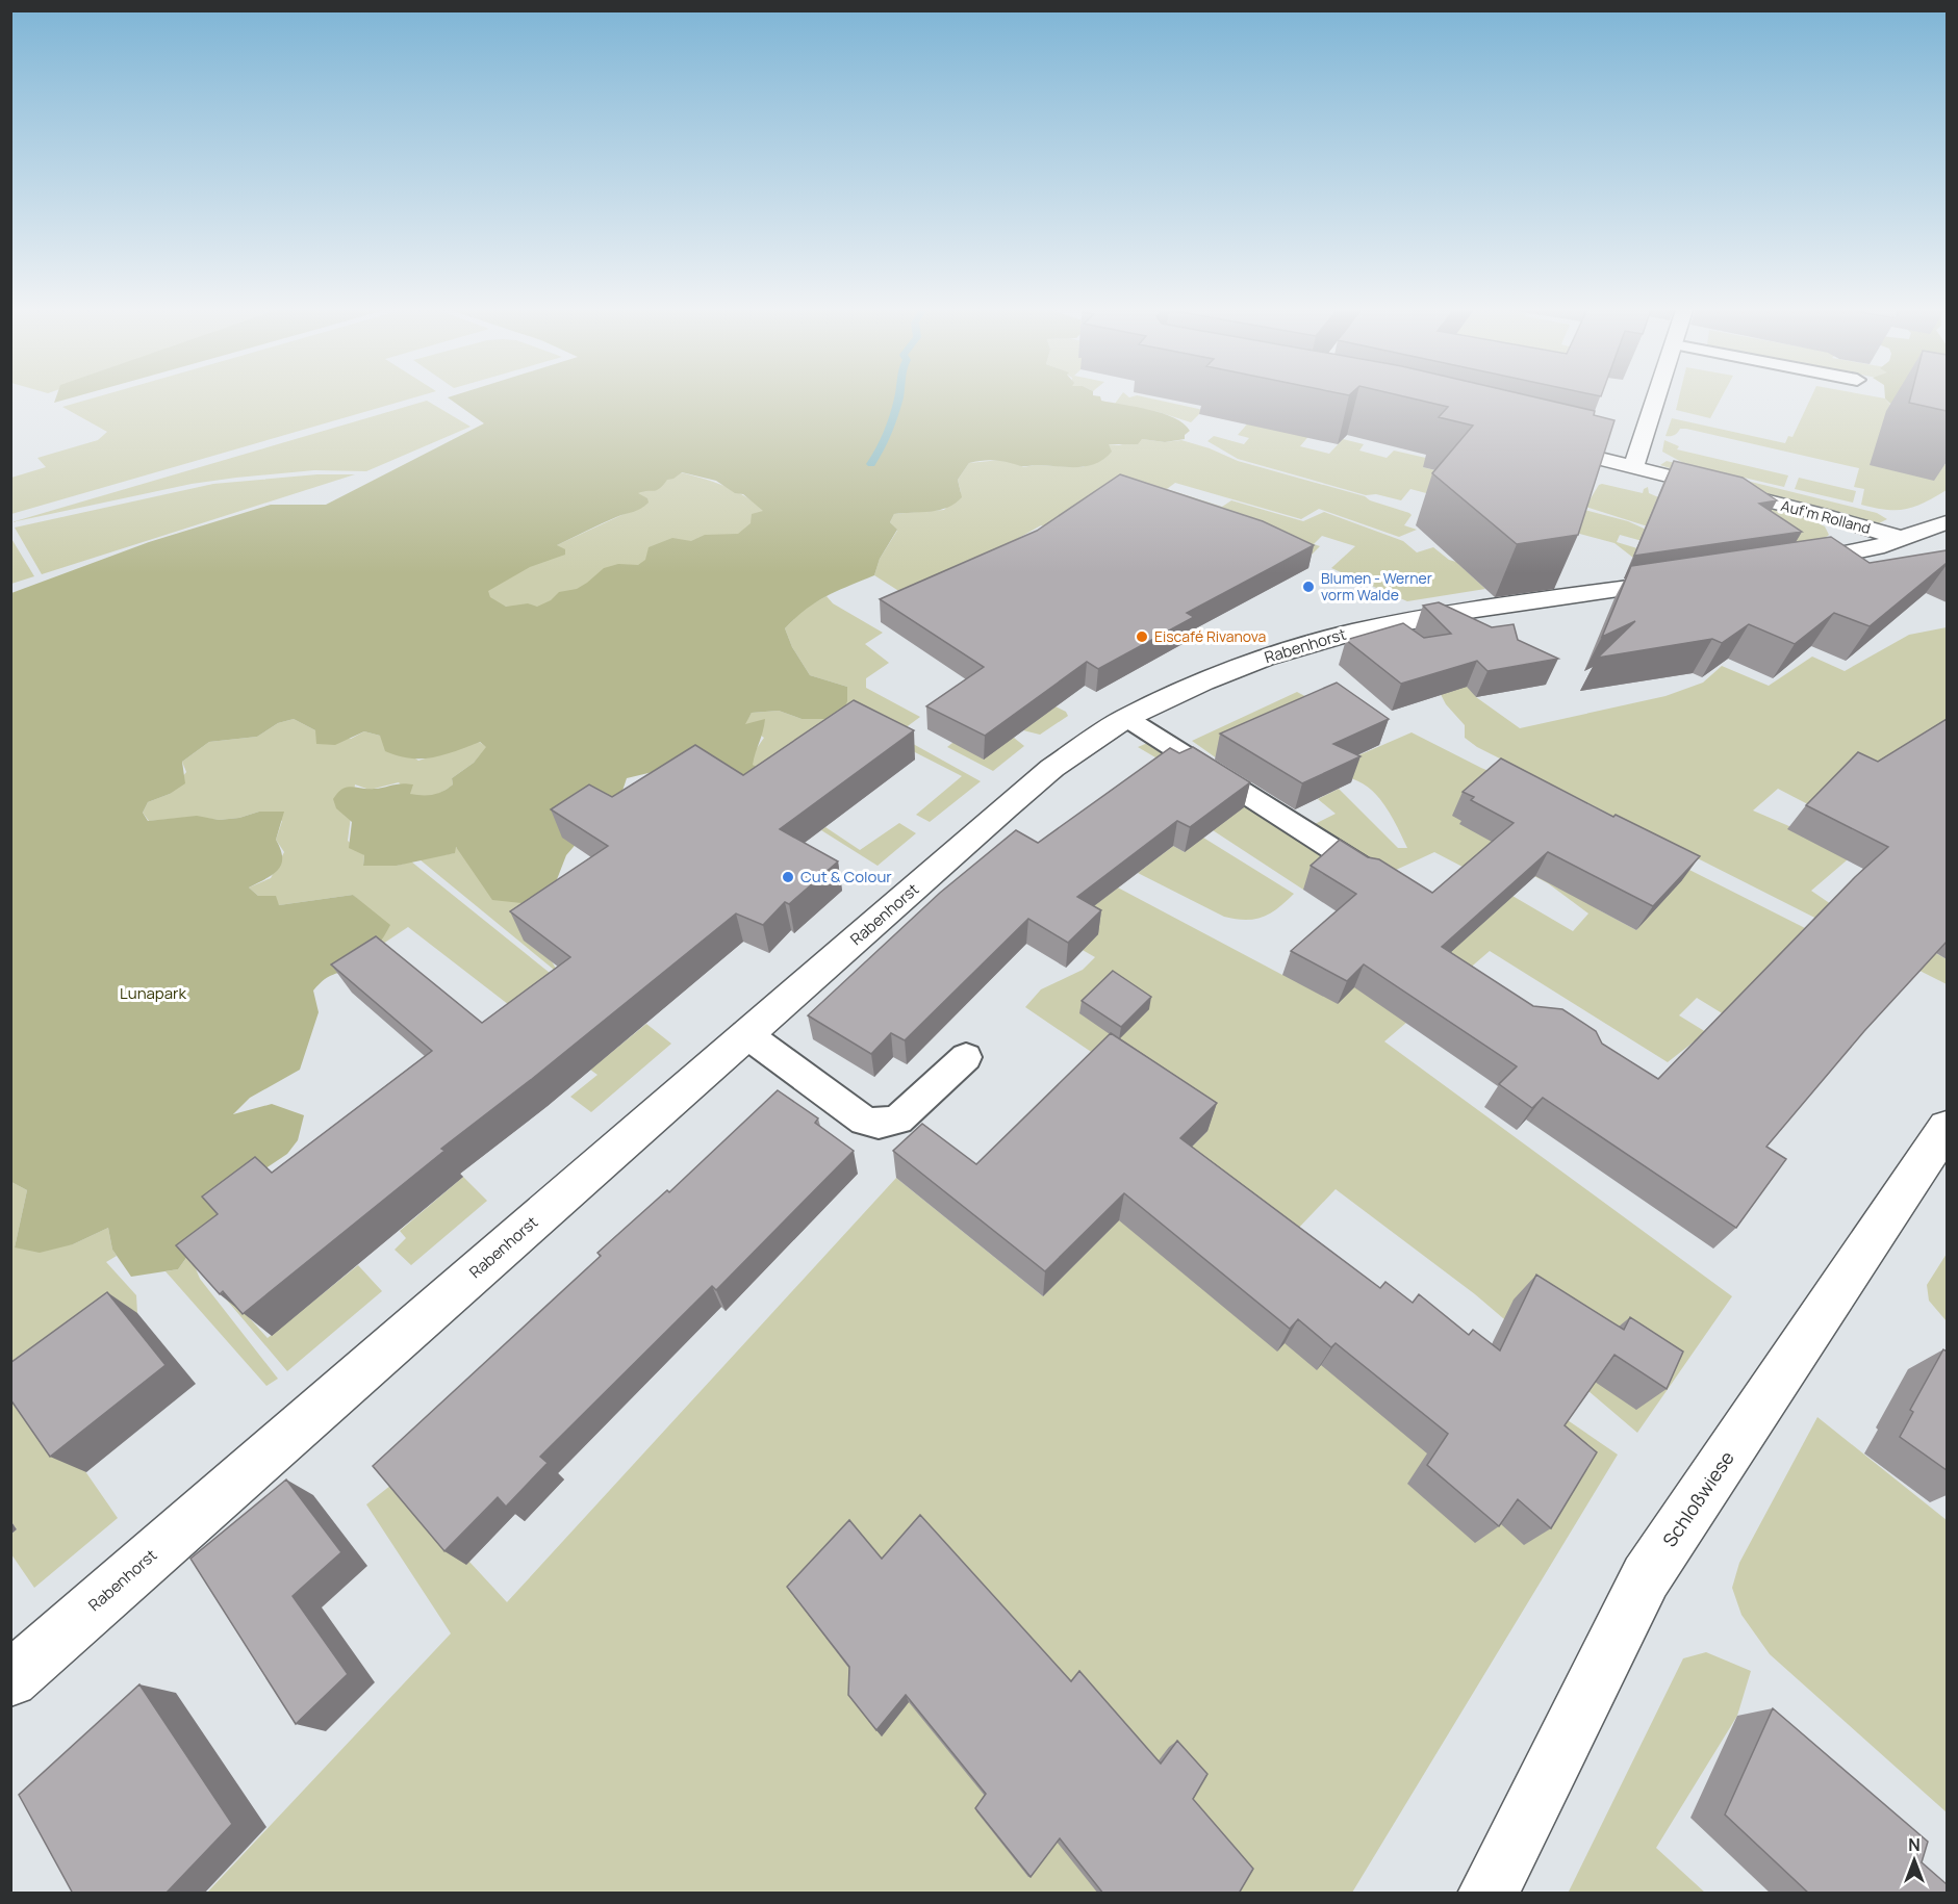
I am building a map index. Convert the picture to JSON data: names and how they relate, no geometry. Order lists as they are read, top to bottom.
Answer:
{
  "streets": {
    "street": ["Auf'm Rolland", "Rabenhorst", "Schloßwiese"]
  },
  "parks": ["Lunapark"],
  "places": ["Blumen - Werner vorm Walde", "Eiscafé Rivanova", "Cut & Colour"],
  "north": "top"
}
